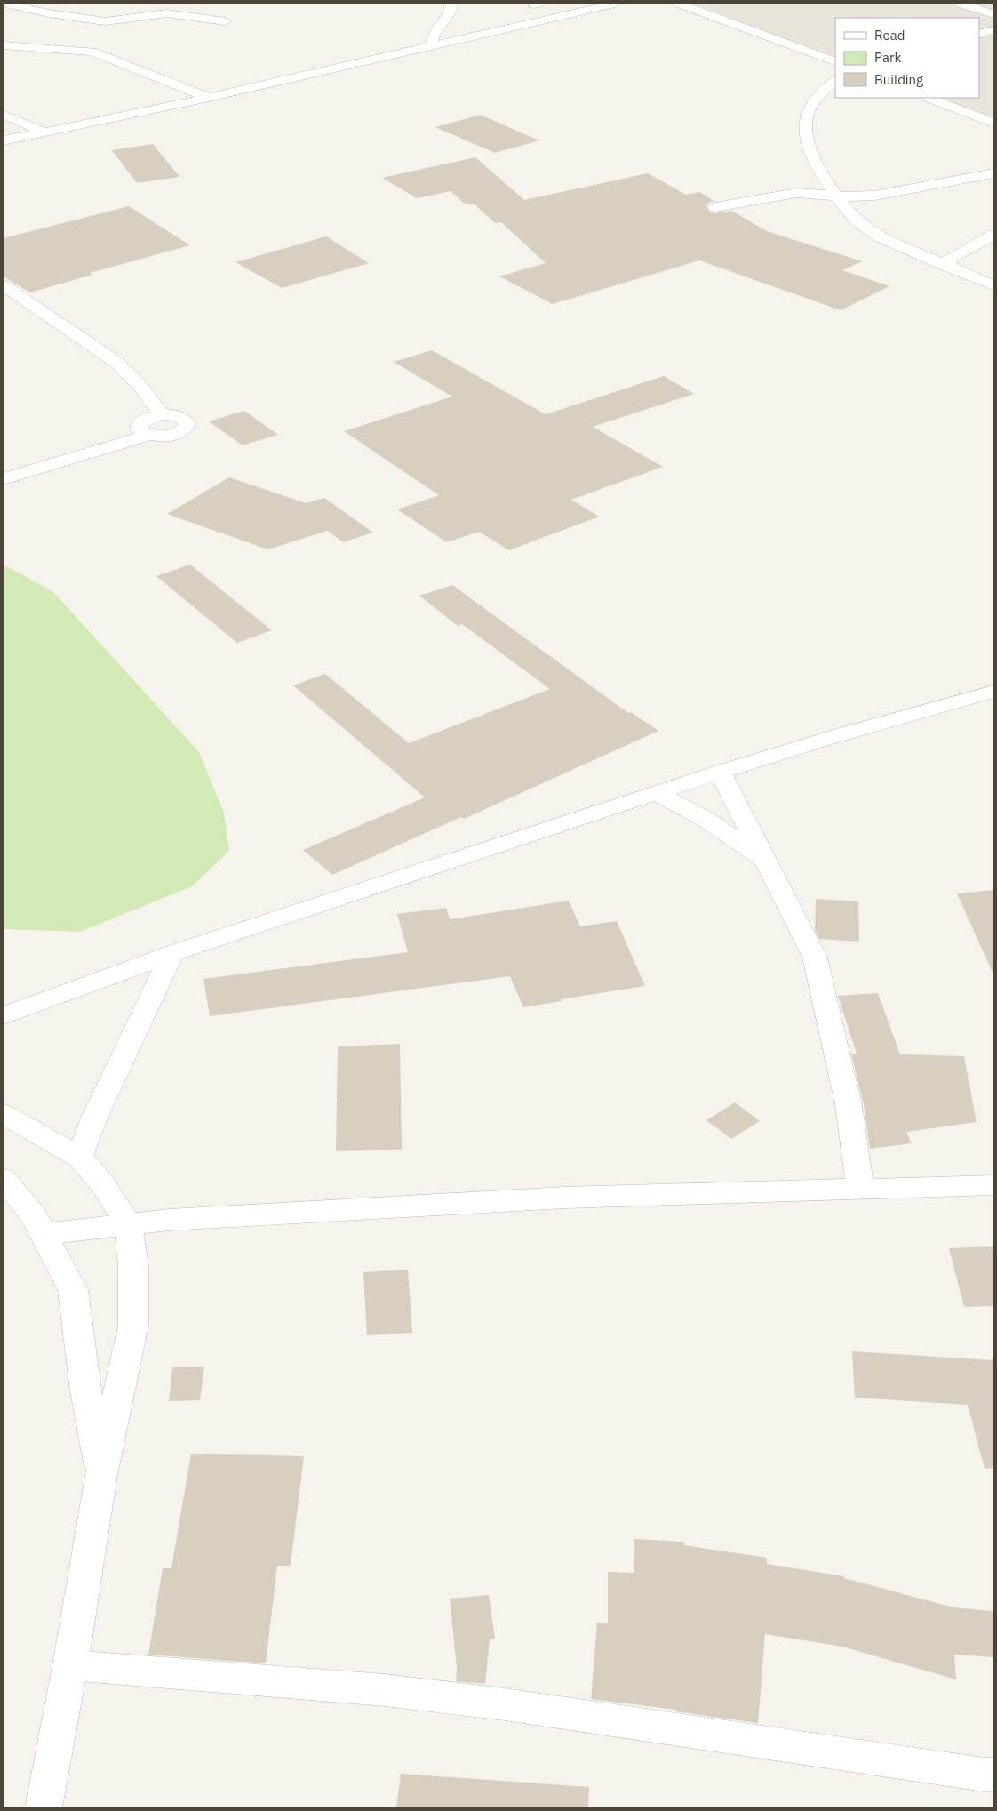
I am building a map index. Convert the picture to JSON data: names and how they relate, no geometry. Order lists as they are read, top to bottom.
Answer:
{
  "legend": ["Road", "Park", "Building"]
}
